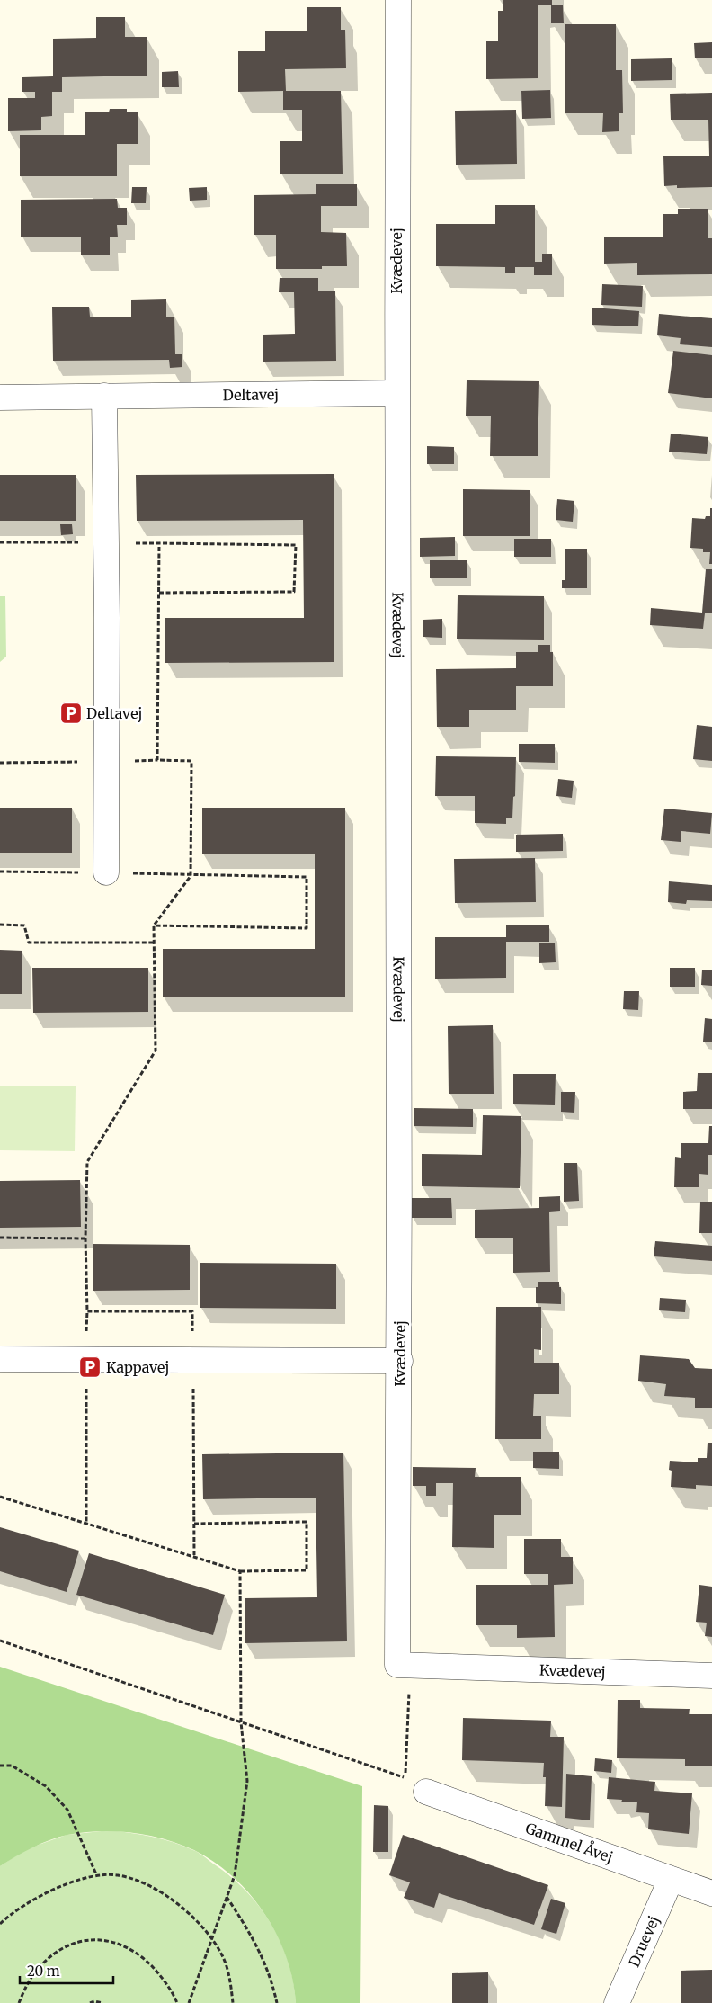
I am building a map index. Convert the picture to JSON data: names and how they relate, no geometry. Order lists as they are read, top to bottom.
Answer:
{
  "streets": {
    "street": [
      "Kvædevej",
      "Deltavej",
      "Gammel Åvej",
      "Druevej"
    ]
  },
  "crossings": [
    ["Kvædevej", "Deltavej"],
    ["Gammel Åvej", "Druevej"]
  ],
  "places": {
    "parking": ["Deltavej", "Kappavej"]
  },
  "scale_bar": "20 m"
}
